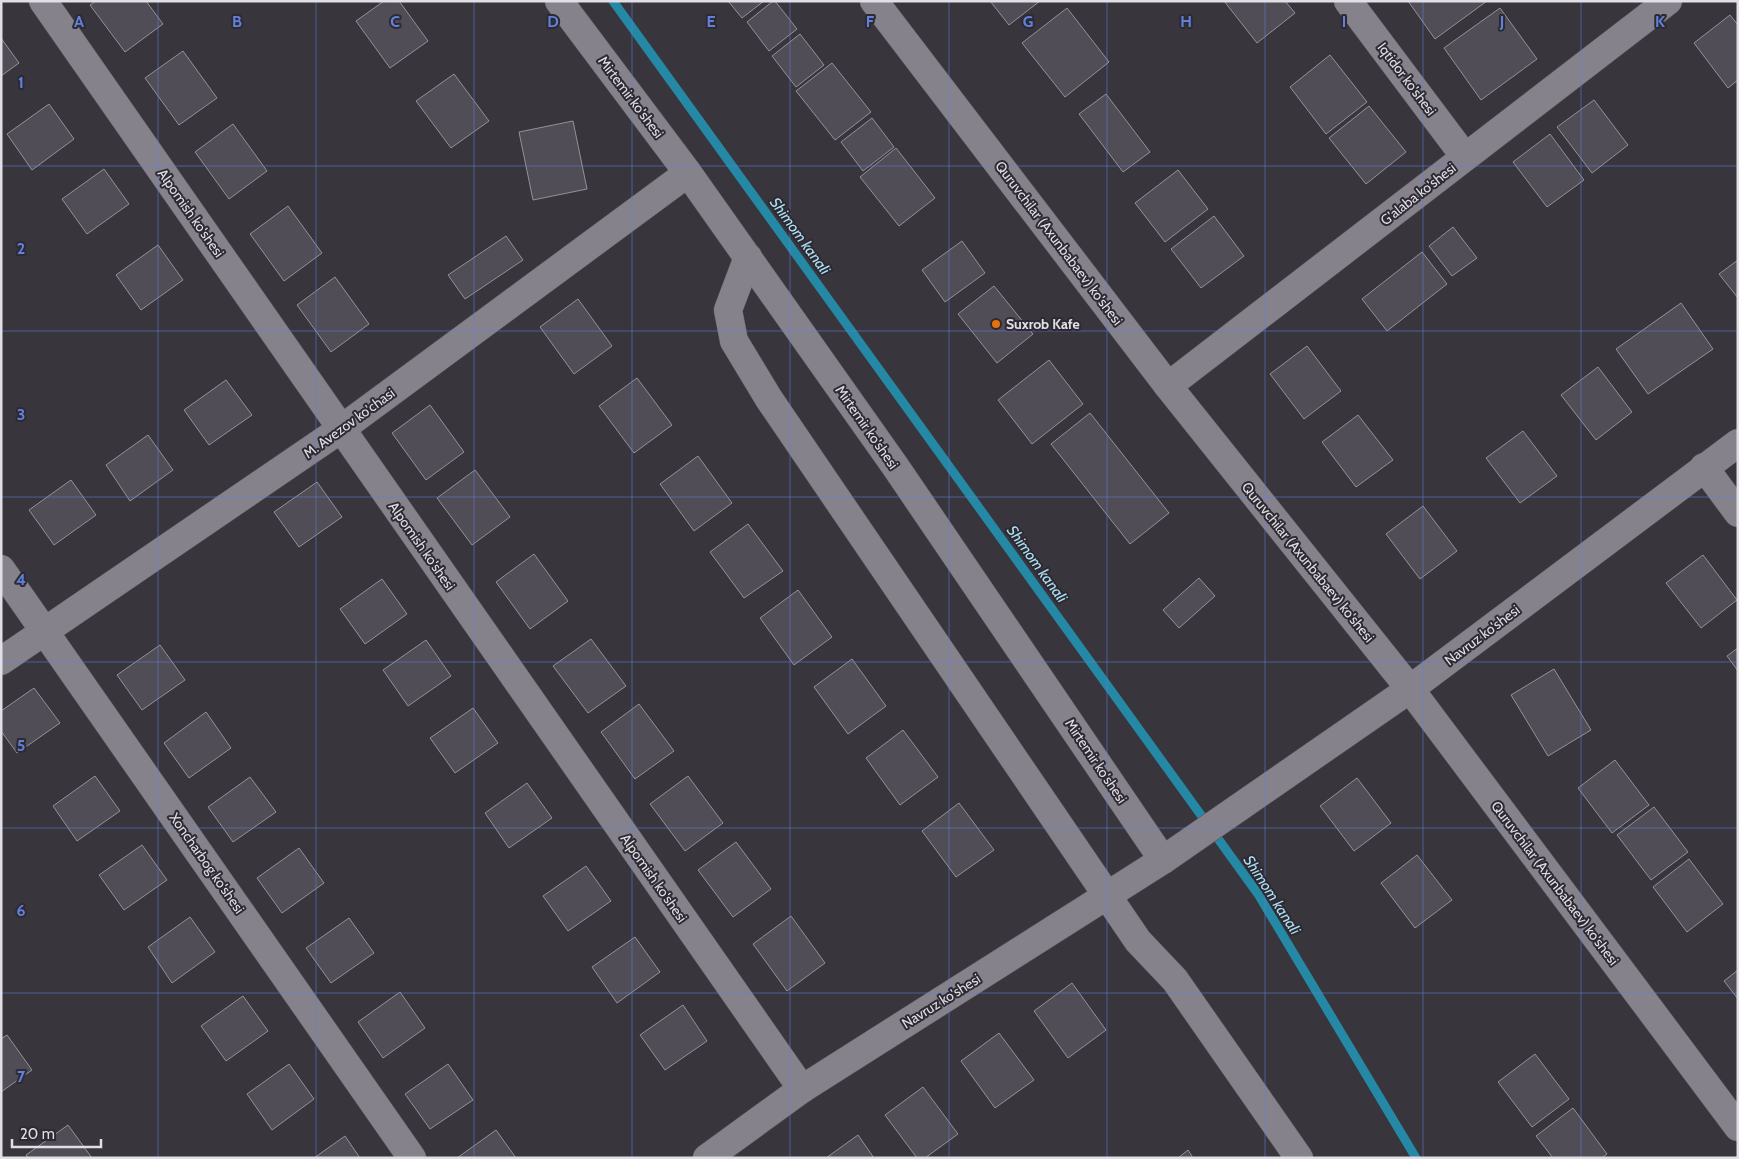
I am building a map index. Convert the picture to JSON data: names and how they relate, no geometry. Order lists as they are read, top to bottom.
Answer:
{
  "streets": {
    "street": [
      "Iqtidor ko'shesi",
      "Mirtemir ko'shesi",
      "G'alaba ko'shesi",
      "Alpomish ko'shesi",
      "Quruvchilar (Axunbabaev) ko'shesi",
      "M. Avezov ko'chasi",
      "Navruz ko'shesi",
      "Xoncharbog ko'shesi"
    ]
  },
  "crossings": [
    ["Iqtidor ko'shesi", "G'alaba ko'shesi"],
    ["Mirtemir ko'shesi", "M. Avezov ko'chasi"],
    ["Mirtemir ko'shesi", "Navruz ko'shesi"],
    ["G'alaba ko'shesi", "Quruvchilar (Axunbabaev) ko'shesi"],
    ["Alpomish ko'shesi", "M. Avezov ko'chasi"],
    ["Alpomish ko'shesi", "Navruz ko'shesi"],
    ["Quruvchilar (Axunbabaev) ko'shesi", "Navruz ko'shesi"],
    ["M. Avezov ko'chasi", "Xoncharbog ko'shesi"]
  ],
  "water": ["Shimom kanali"],
  "places": ["Suxrob Kafe"],
  "scale_bar": "20 m",
  "grid": {
    "columns": [
      "A",
      "B",
      "C",
      "D",
      "E",
      "F",
      "G",
      "H",
      "I",
      "J",
      "K"
    ],
    "rows": [
      "1",
      "2",
      "3",
      "4",
      "5",
      "6",
      "7"
    ]
  }
}
